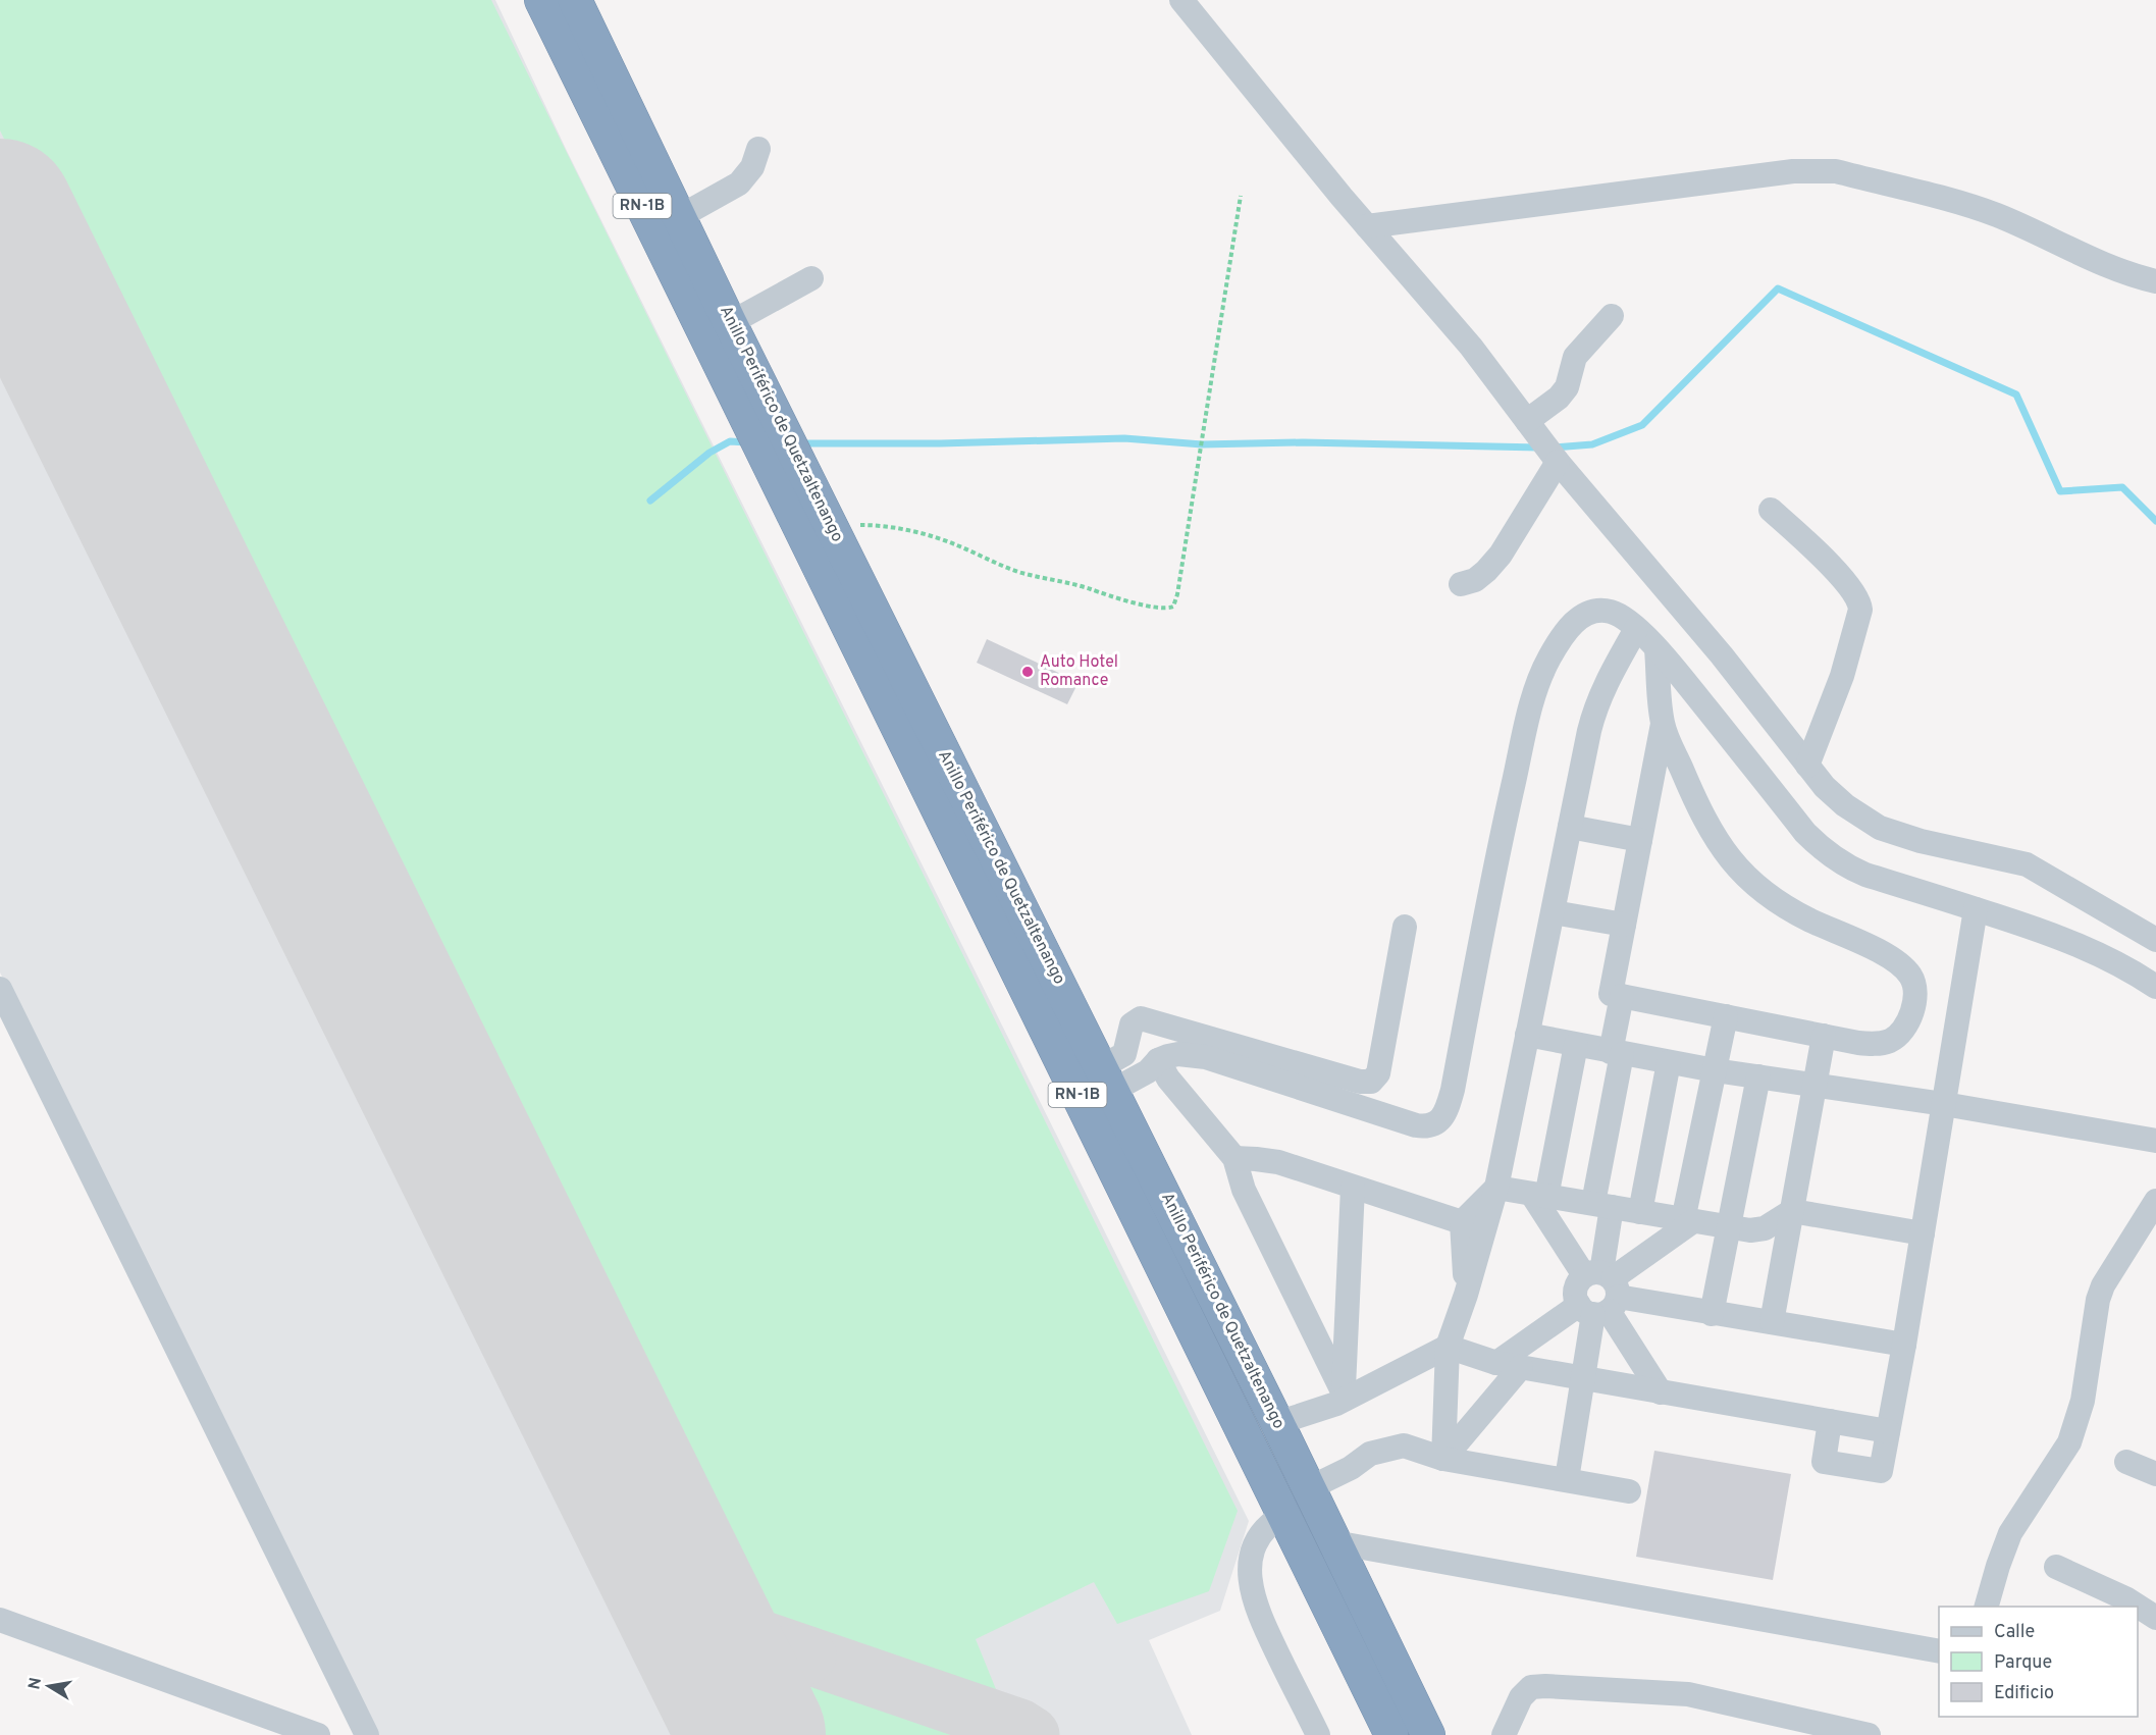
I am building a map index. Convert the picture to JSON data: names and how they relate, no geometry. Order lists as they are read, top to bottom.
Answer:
{
  "streets": {
    "highway": ["RN-1B", "Anillo Periférico de Quetzaltenango"]
  },
  "places": ["Auto Hotel Romance"],
  "legend": ["Calle", "Parque", "Edificio"],
  "north": "left"
}
